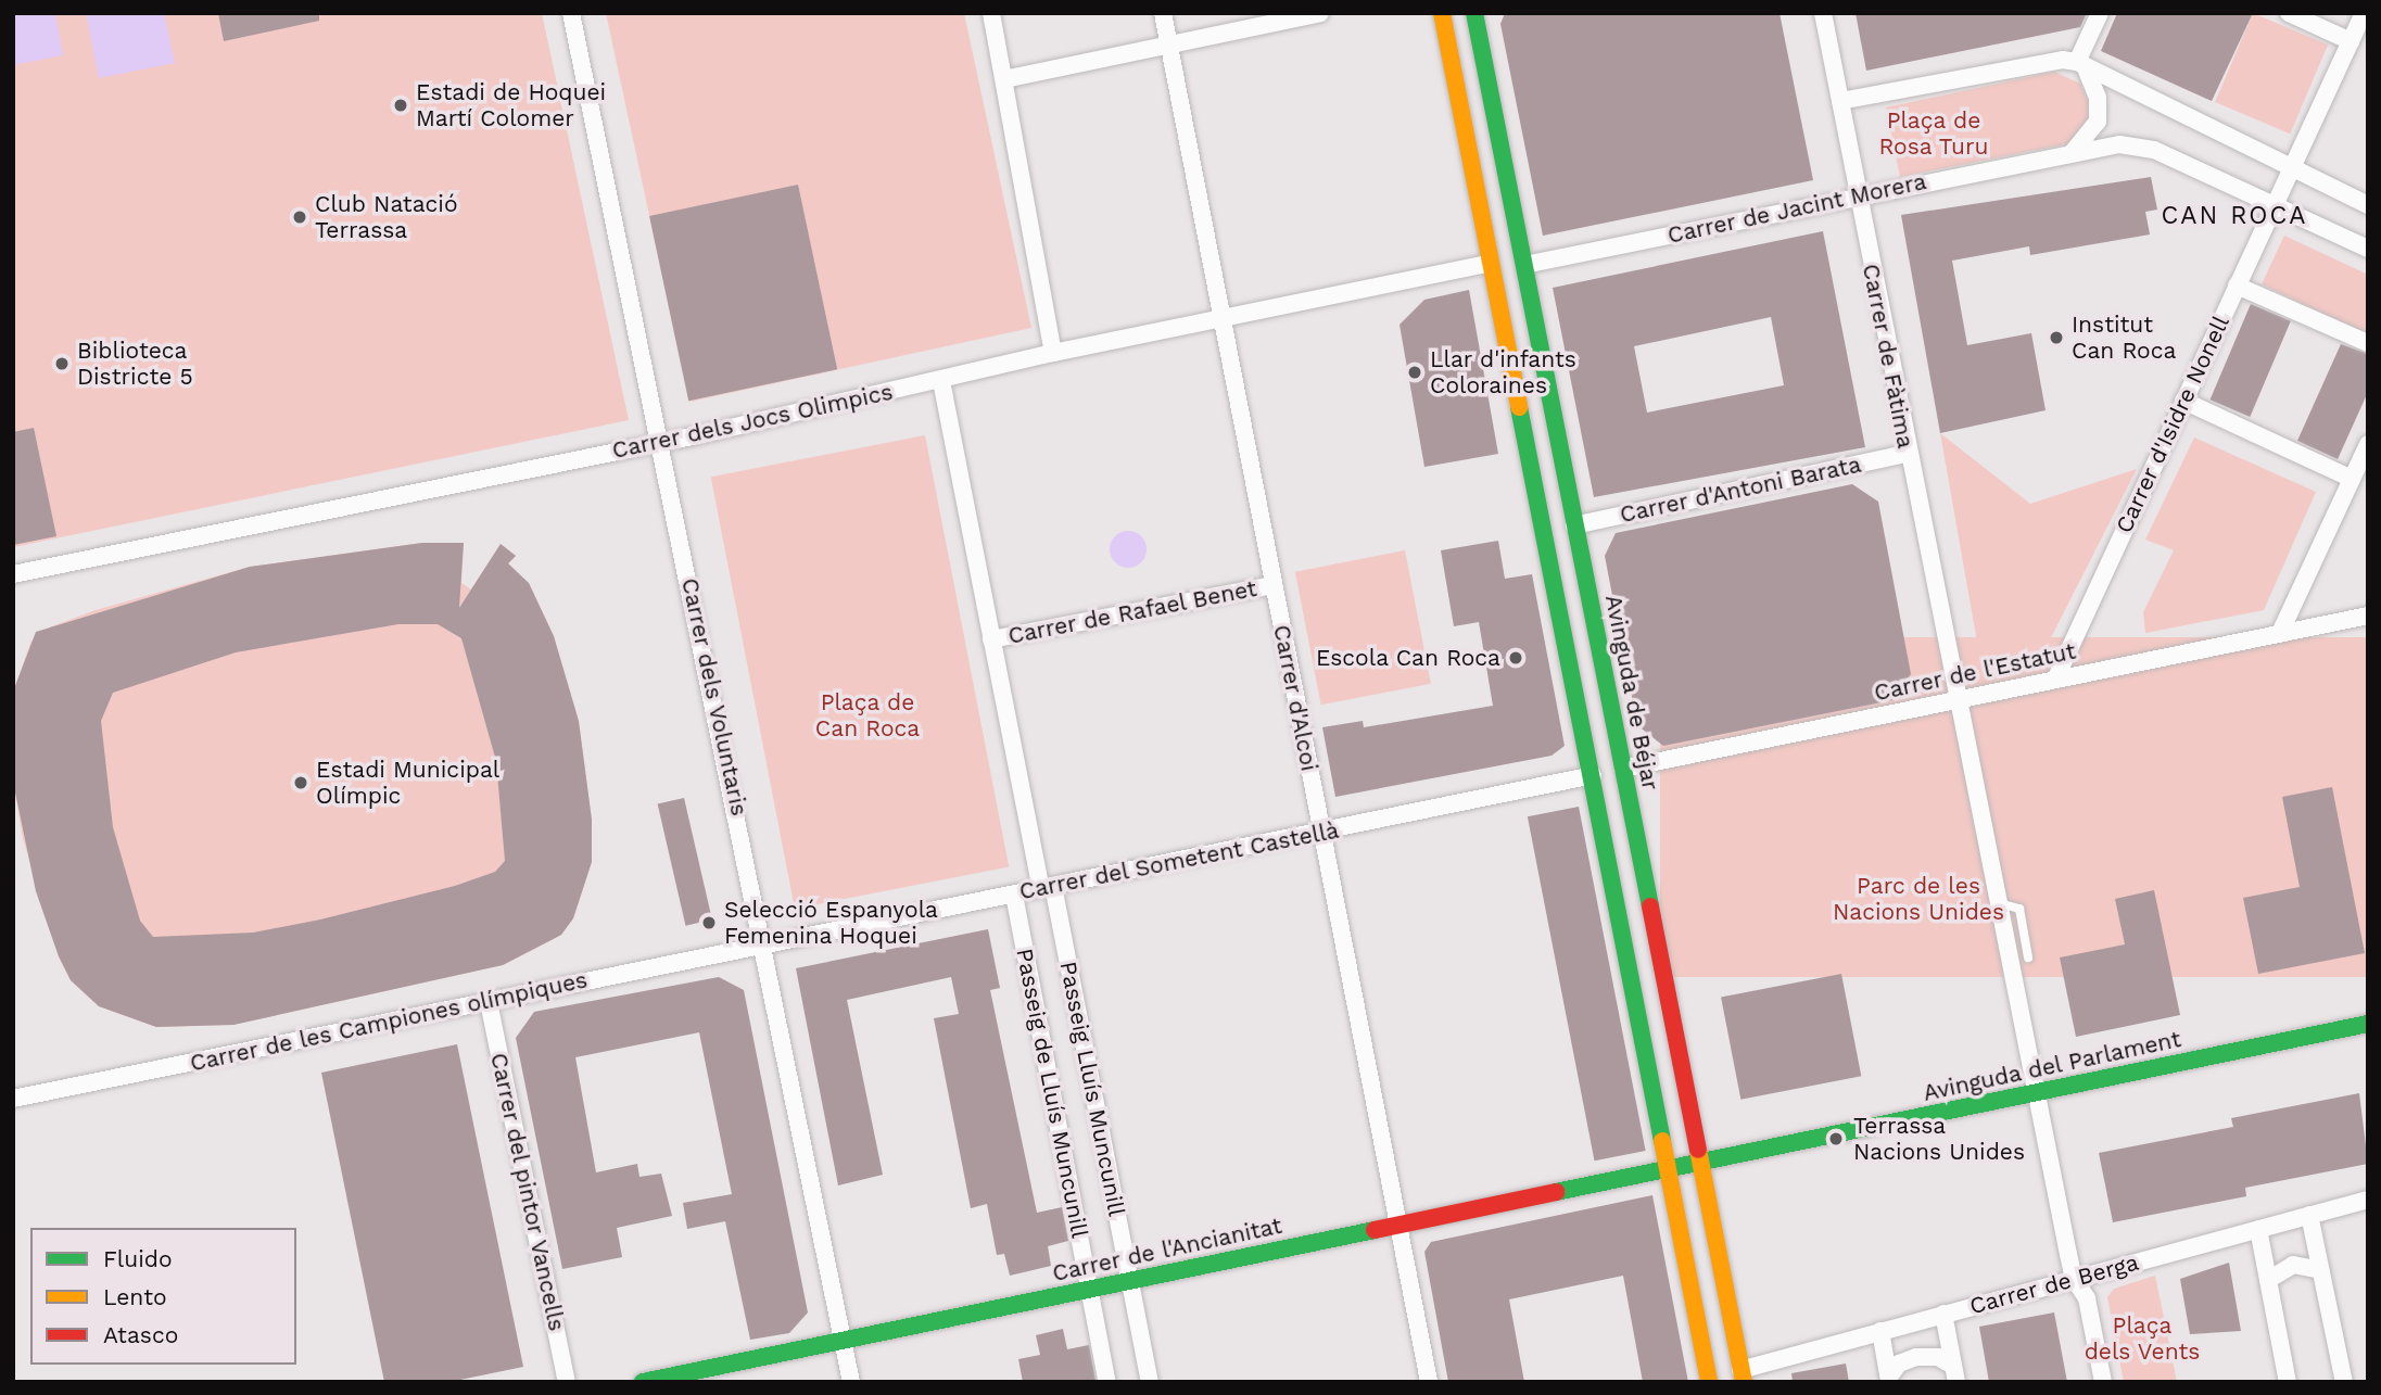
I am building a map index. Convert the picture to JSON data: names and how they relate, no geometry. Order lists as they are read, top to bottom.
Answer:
{
  "streets": {
    "main road": [
      "Carrer de l'Estatut",
      "Avinguda de Béjar",
      "Avinguda del Parlament",
      "Carrer de l'Ancianitat"
    ],
    "street": [
      "Carrer de Jacint Morera",
      "Carrer de Fàtima",
      "Carrer dels Jocs Olimpics",
      "Carrer d'Isidre Nonell",
      "Carrer d'Antoni Barata",
      "Carrer de Rafael Benet",
      "Carrer dels Voluntaris",
      "Carrer d'Alcoi",
      "Carrer del Sometent Castellà",
      "Carrer de les Campiones olímpiques",
      "Passeig Lluís Muncunill",
      "Passeig de Lluís Muncunill",
      "Carrer del pintor Vancells",
      "Carrer de Berga"
    ]
  },
  "crossings": [
    ["Carrer de Jacint Morera", "Carrer de Fàtima"],
    ["Carrer de Jacint Morera", "Carrer d'Isidre Nonell"],
    ["Carrer de Jacint Morera", "Avinguda de Béjar"],
    ["Carrer de Fàtima", "Carrer d'Antoni Barata"],
    ["Carrer de Fàtima", "Carrer de l'Estatut"],
    ["Carrer de Fàtima", "Avinguda del Parlament"],
    ["Carrer de Fàtima", "Carrer de Berga"],
    ["Carrer dels Jocs Olimpics", "Carrer dels Voluntaris"],
    ["Carrer dels Jocs Olimpics", "Carrer d'Alcoi"],
    ["Carrer d'Isidre Nonell", "Carrer de l'Estatut"],
    ["Carrer d'Antoni Barata", "Avinguda de Béjar"],
    ["Carrer de Rafael Benet", "Carrer d'Alcoi"],
    ["Carrer de l'Estatut", "Avinguda de Béjar"],
    ["Carrer de l'Estatut", "Carrer del Sometent Castellà"],
    ["Avinguda de Béjar", "Avinguda del Parlament"],
    ["Avinguda de Béjar", "Carrer de l'Ancianitat"],
    ["Avinguda de Béjar", "Carrer de Berga"],
    ["Carrer dels Voluntaris", "Carrer del Sometent Castellà"],
    ["Carrer dels Voluntaris", "Carrer de les Campiones olímpiques"],
    ["Carrer dels Voluntaris", "Carrer de l'Ancianitat"],
    ["Carrer d'Alcoi", "Carrer del Sometent Castellà"],
    ["Carrer d'Alcoi", "Carrer de l'Ancianitat"],
    ["Carrer del Sometent Castellà", "Carrer de les Campiones olímpiques"],
    ["Carrer del Sometent Castellà", "Passeig Lluís Muncunill"],
    ["Carrer del Sometent Castellà", "Passeig de Lluís Muncunill"],
    ["Carrer de les Campiones olímpiques", "Carrer del pintor Vancells"],
    ["Avinguda del Parlament", "Carrer de l'Ancianitat"],
    ["Passeig Lluís Muncunill", "Carrer de l'Ancianitat"],
    ["Passeig de Lluís Muncunill", "Carrer de l'Ancianitat"]
  ],
  "districts": ["CAN ROCA"],
  "parks": [
    "Plaça de Rosa Turu",
    "Plaça de Can Roca",
    "Parc de les Nacions Unides",
    "Plaça dels Vents"
  ],
  "places": [
    "Estadi de Hoquei Martí Colomer",
    "Club Natació Terrassa",
    "Institut Can Roca",
    "Biblioteca Districte 5",
    "Llar d'infants Coloraines",
    "Escola Can Roca",
    "Estadi Municipal Olímpic",
    "Selecció Espanyola Femenina Hoquei",
    "Terrassa Nacions Unides"
  ],
  "legend": ["Fluido", "Lento", "Atasco"]
}
